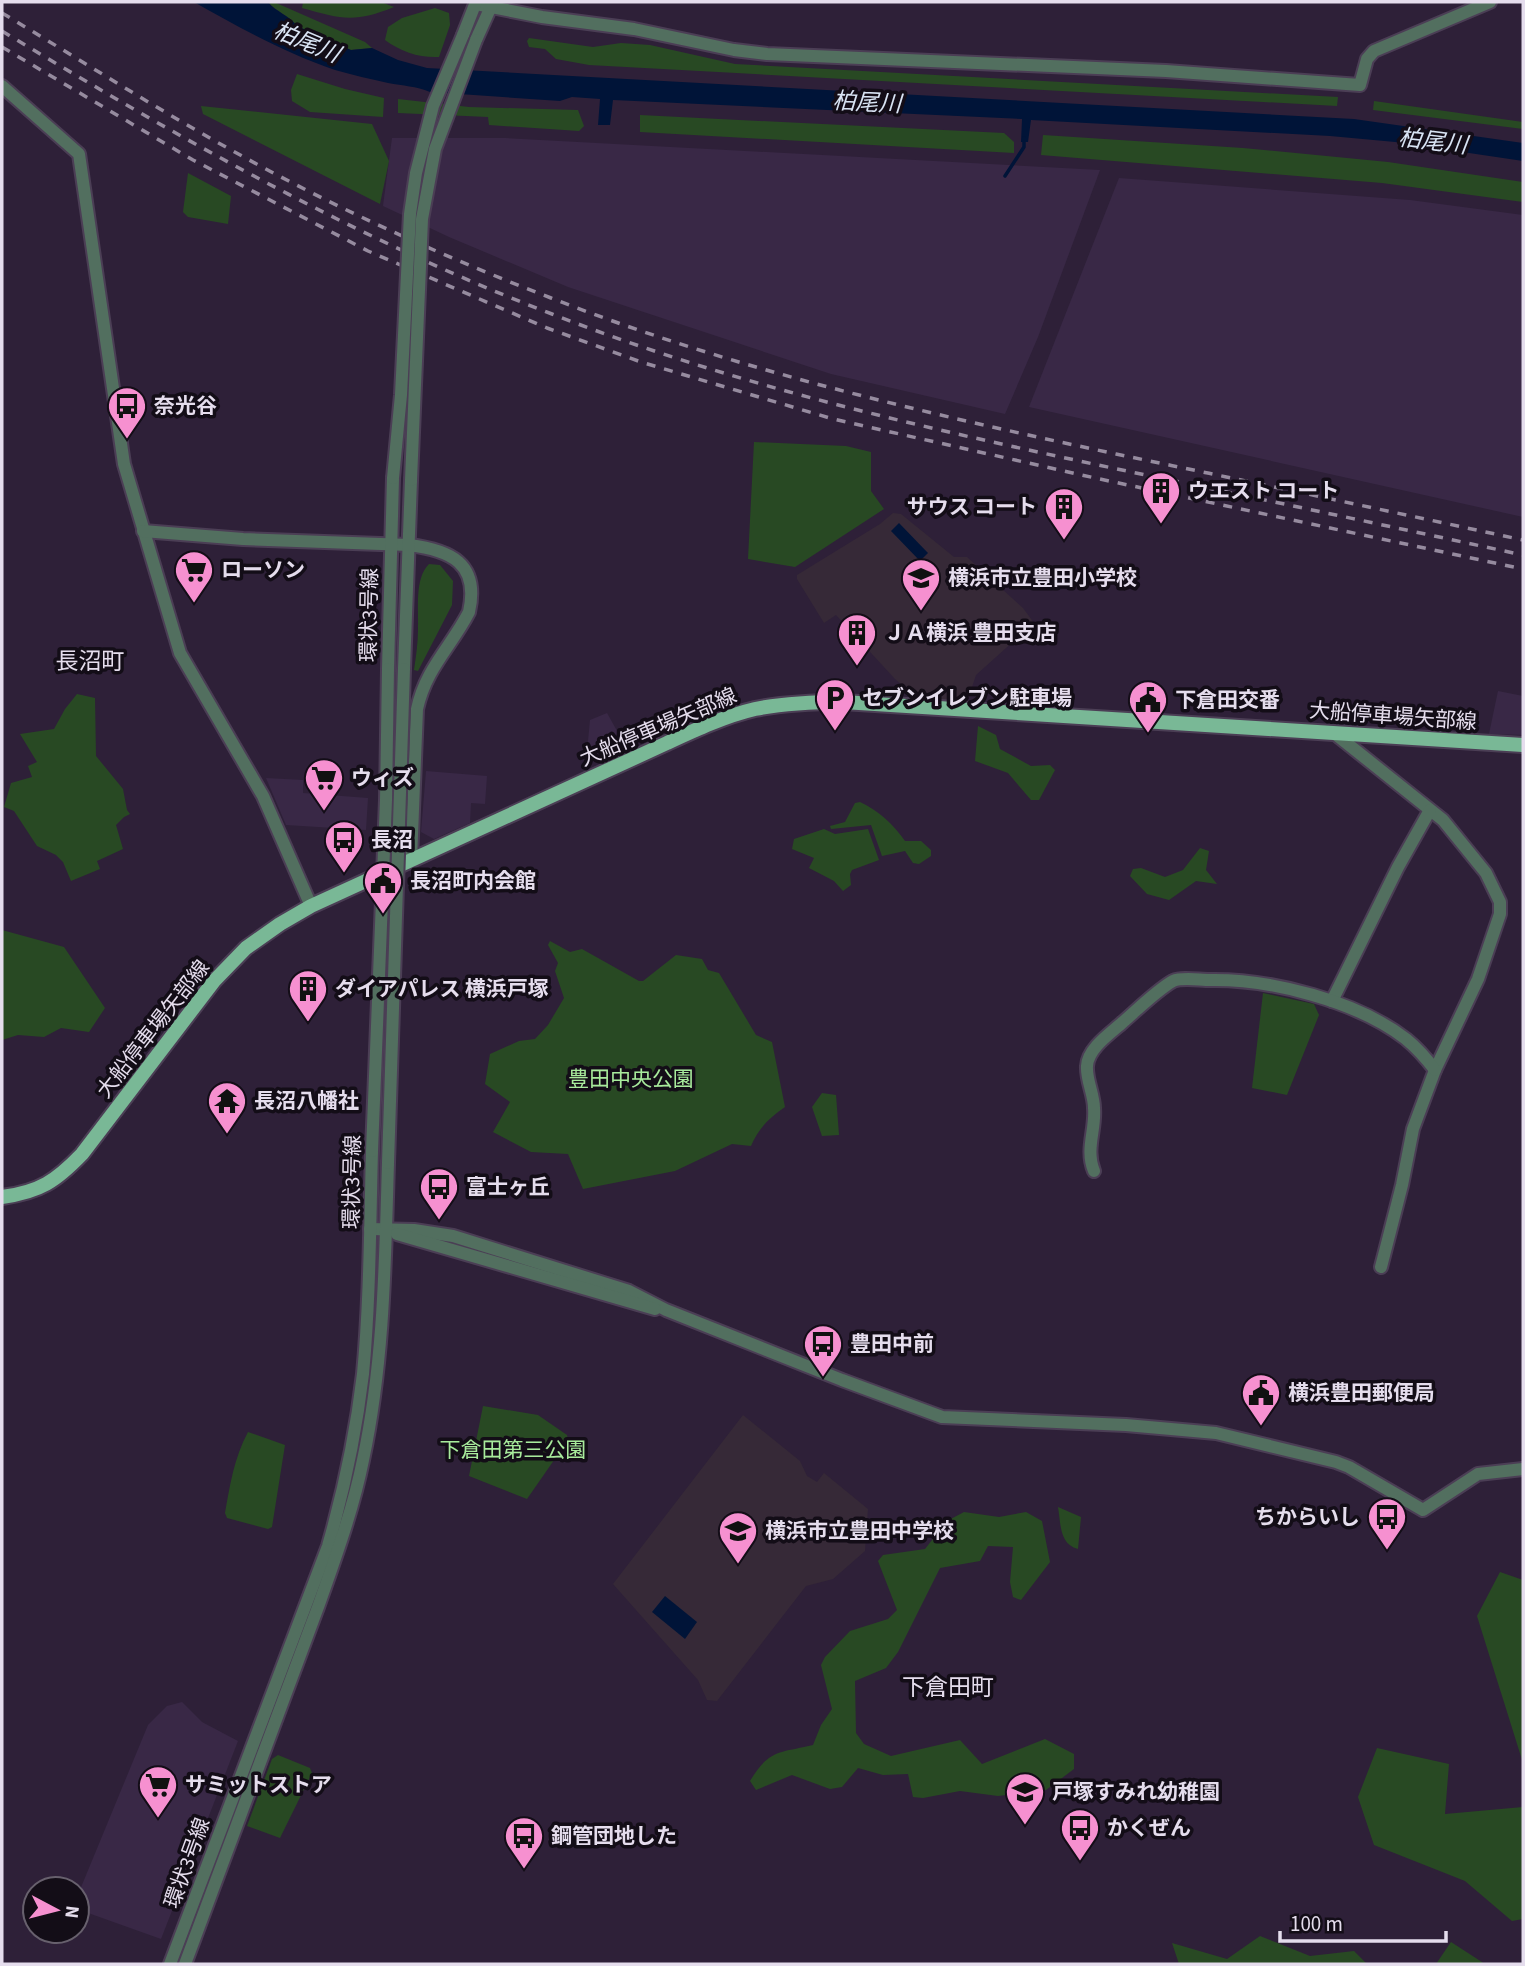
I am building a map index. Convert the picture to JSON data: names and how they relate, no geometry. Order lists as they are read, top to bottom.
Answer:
{
  "streets": {
    "main road": ["大船停車場矢部線"],
    "street": ["環状3号線"]
  },
  "districts": ["長沼町", "下倉田町"],
  "water": ["柏尾川"],
  "parks": ["豊田中央公園", "下倉田第三公園"],
  "places": {
    "bus stop": [
      "奈光谷",
      "長沼",
      "富士ヶ丘",
      "豊田中前",
      "ちからいし",
      "かくぜん",
      "鋼管団地した"
    ],
    "building": [
      "ウエスト コート",
      "サウス コート",
      "ＪＡ横浜 豊田支店",
      "ダイアパレス 横浜戸塚"
    ],
    "supermarket": ["ローソン", "ウィズ", "サミットストア"],
    "school or university": ["横浜市立豊田小学校", "横浜市立豊田中学校", "戸塚すみれ幼稚園"],
    "parking": ["セブンイレブン駐車場"],
    "public building": ["下倉田交番", "長沼町内会館", "横浜豊田郵便局"],
    "temple": ["長沼八幡社"]
  },
  "scale_bar": "100 m",
  "north": "right"
}
